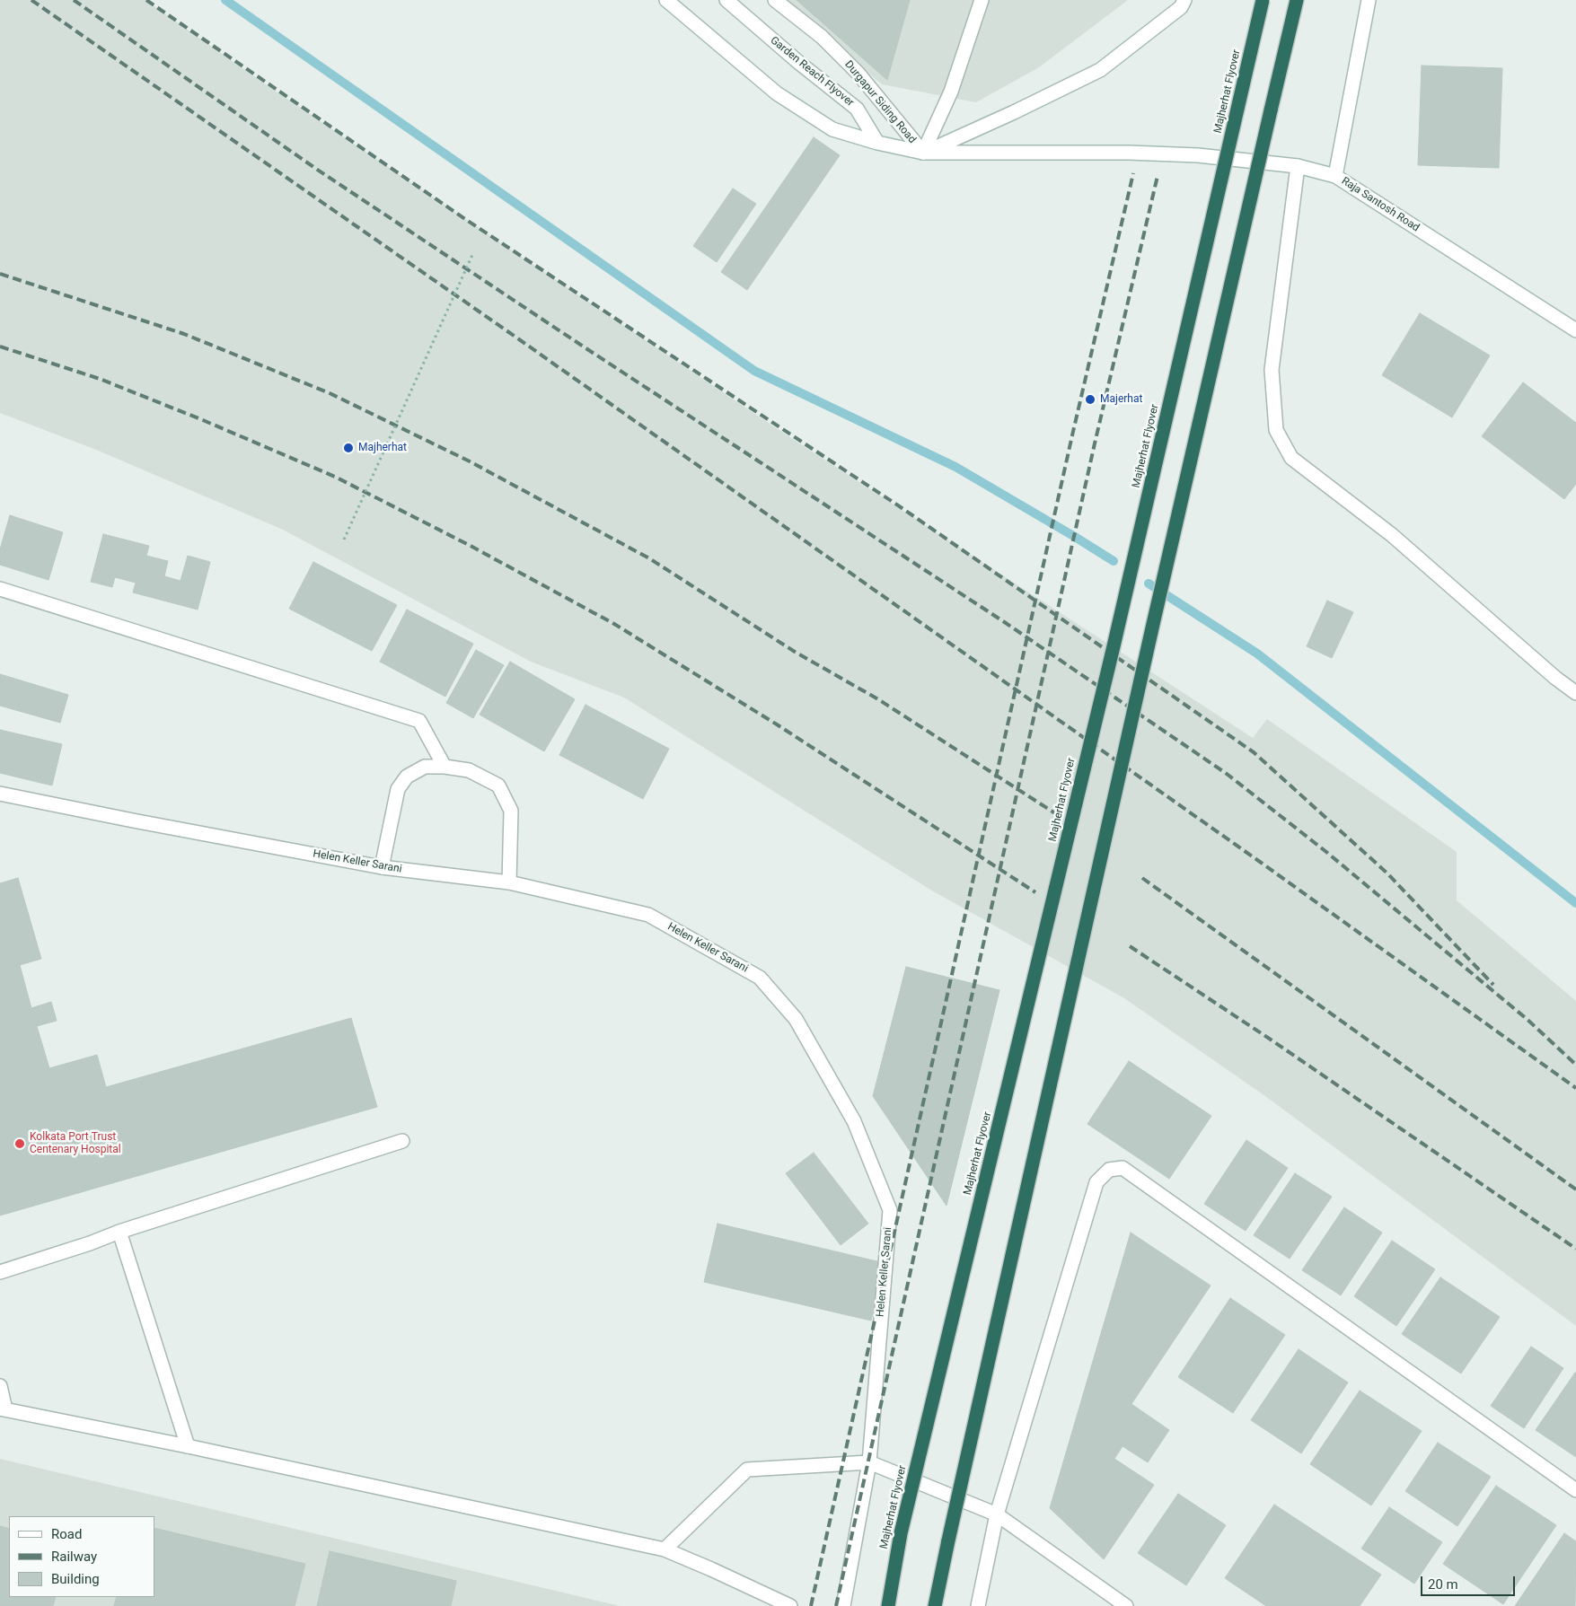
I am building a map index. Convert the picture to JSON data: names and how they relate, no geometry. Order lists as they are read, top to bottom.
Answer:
{
  "streets": {
    "highway": ["Majherhat Flyover"],
    "street": [
      "Garden Reach Flyover",
      "Durgapur Siding Road",
      "Raja Santosh Road",
      "Helen Keller Sarani"
    ]
  },
  "places": ["Majerhat", "Majherhat", "Kolkata Port Trust Centenary Hospital"],
  "legend": ["Road", "Railway", "Building"],
  "scale_bar": "20 m"
}
